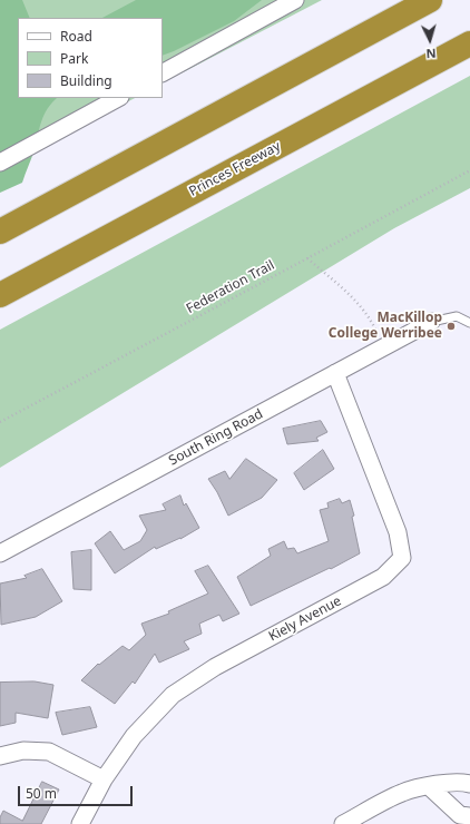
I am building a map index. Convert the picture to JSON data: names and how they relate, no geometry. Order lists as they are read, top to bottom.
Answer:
{
  "streets": {
    "highway": ["Princes Freeway"],
    "street": ["South Ring Road", "Kiely Avenue"],
    "path": ["Federation Trail"]
  },
  "crossings": [
    ["South Ring Road", "Kiely Avenue"]
  ],
  "places": ["MacKillop College Werribee"],
  "legend": ["Road", "Park", "Building"],
  "scale_bar": "50 m",
  "north": "bottom"
}
